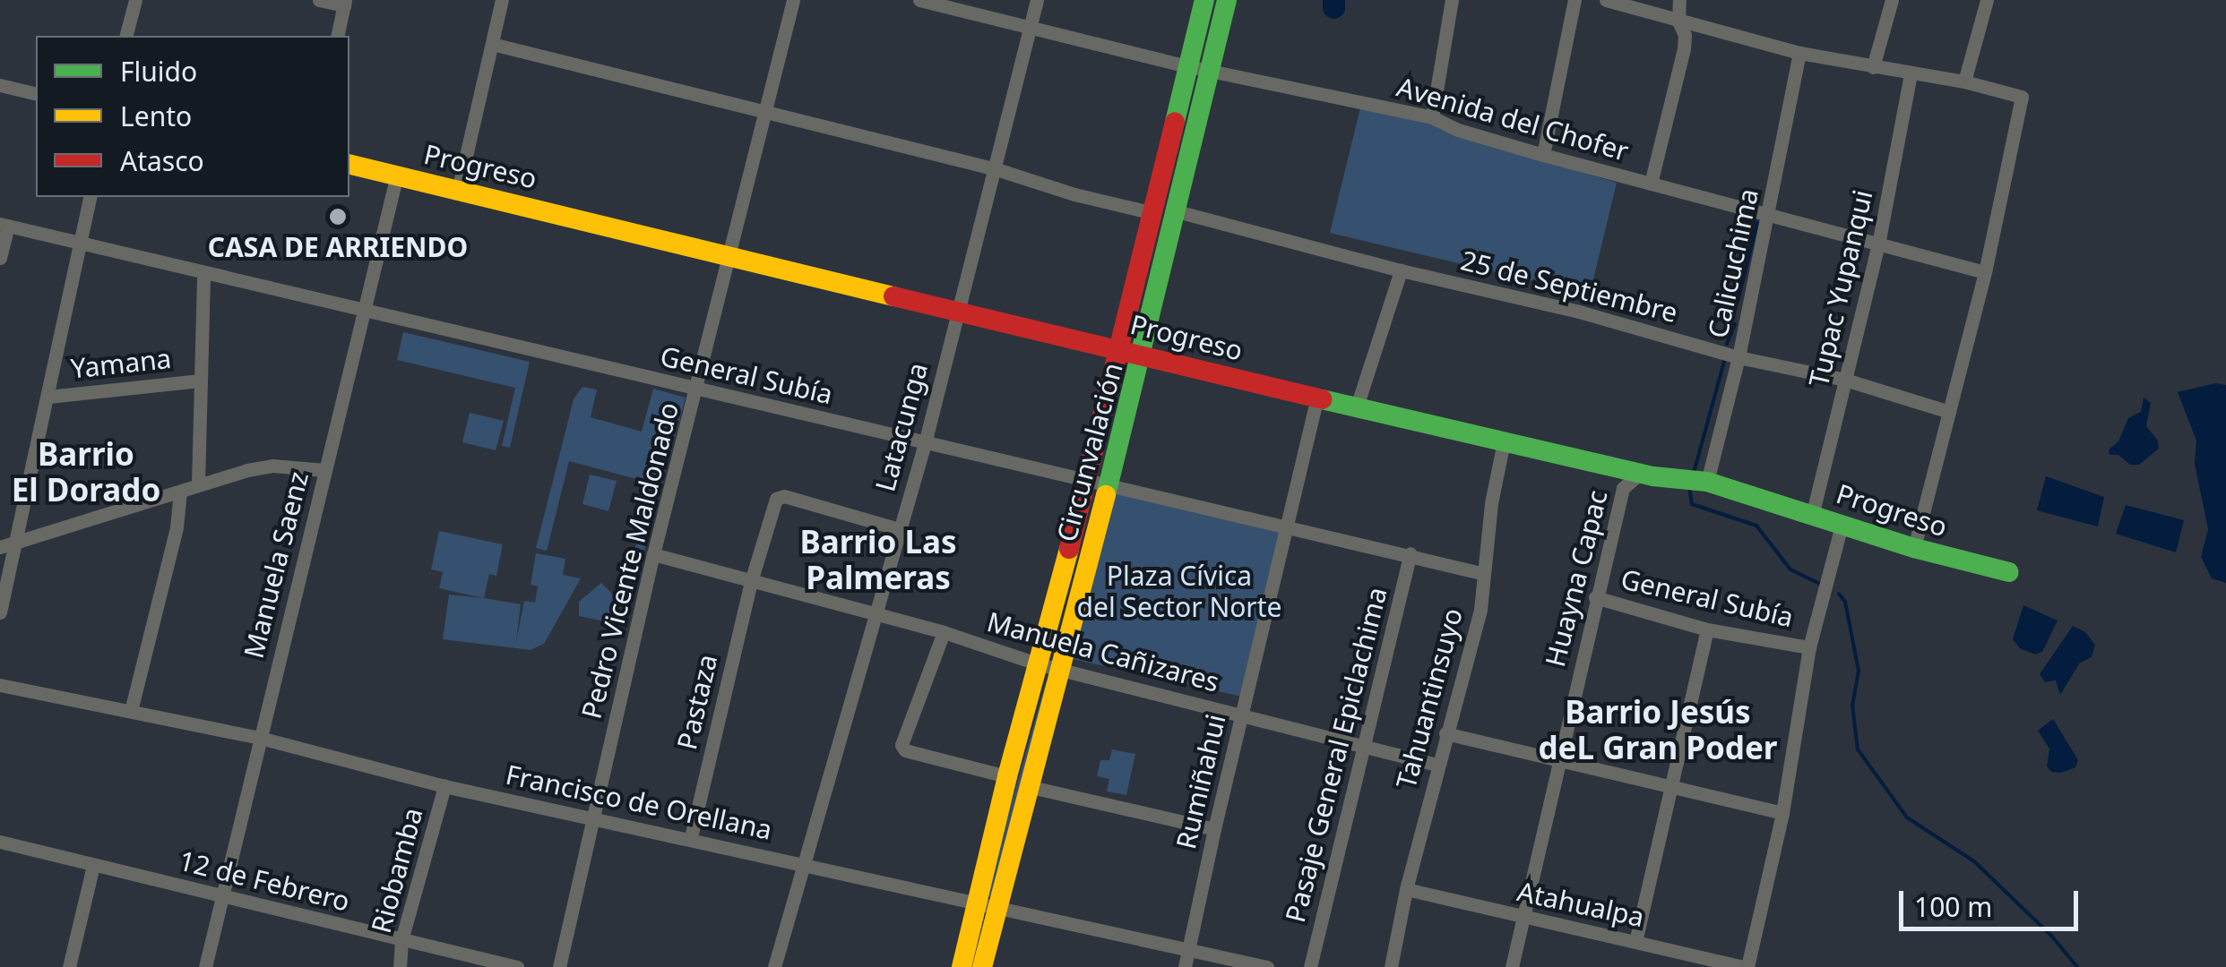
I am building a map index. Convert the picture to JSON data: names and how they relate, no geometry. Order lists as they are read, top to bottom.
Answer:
{
  "streets": {
    "main road": ["Progreso", "Circunvalación"],
    "street": [
      "Avenida del Chofer",
      "Calicuchima",
      "25 de Septiembre",
      "Tupac Yupanqui",
      "Yamana",
      "General Subía",
      "Latacunga",
      "Pedro Vicente Maldonado",
      "Manuela Saenz",
      "Huayna Capac",
      "Manuela Cañizares",
      "Tahuantinsuyo",
      "Pastaza",
      "Pasaje General Epiclachima",
      "Rumiñahui",
      "Francisco de Orellana",
      "Riobamba",
      "12 de Febrero",
      "Atahualpa"
    ]
  },
  "crossings": [
    ["Avenida del Chofer", "Calicuchima"],
    ["Avenida del Chofer", "Tupac Yupanqui"],
    ["Avenida del Chofer", "Latacunga"],
    ["Avenida del Chofer", "Circunvalación"],
    ["Progreso", "Calicuchima"],
    ["Progreso", "Tupac Yupanqui"],
    ["Progreso", "Latacunga"],
    ["Progreso", "Circunvalación"],
    ["Progreso", "Pedro Vicente Maldonado"],
    ["Progreso", "Manuela Saenz"],
    ["Progreso", "Huayna Capac"],
    ["Progreso", "Tahuantinsuyo"],
    ["Progreso", "Rumiñahui"],
    ["Calicuchima", "25 de Septiembre"],
    ["25 de Septiembre", "Tupac Yupanqui"],
    ["25 de Septiembre", "Circunvalación"],
    ["General Subía", "Latacunga"],
    ["General Subía", "Circunvalación"],
    ["General Subía", "Pedro Vicente Maldonado"],
    ["General Subía", "Manuela Saenz"],
    ["General Subía", "Huayna Capac"],
    ["General Subía", "Tahuantinsuyo"],
    ["General Subía", "Pasaje General Epiclachima"],
    ["General Subía", "Rumiñahui"],
    ["Latacunga", "Manuela Cañizares"],
    ["Latacunga", "Pastaza"],
    ["Latacunga", "Francisco de Orellana"],
    ["Circunvalación", "Manuela Cañizares"],
    ["Circunvalación", "Francisco de Orellana"],
    ["Pedro Vicente Maldonado", "Manuela Cañizares"],
    ["Pedro Vicente Maldonado", "Francisco de Orellana"],
    ["Manuela Saenz", "Francisco de Orellana"],
    ["Manuela Saenz", "12 de Febrero"],
    ["Huayna Capac", "Atahualpa"],
    ["Manuela Cañizares", "Tahuantinsuyo"],
    ["Manuela Cañizares", "Pastaza"],
    ["Manuela Cañizares", "Pasaje General Epiclachima"],
    ["Manuela Cañizares", "Rumiñahui"],
    ["Tahuantinsuyo", "Atahualpa"],
    ["Pastaza", "Francisco de Orellana"],
    ["Rumiñahui", "Francisco de Orellana"],
    ["Francisco de Orellana", "Riobamba"],
    ["Riobamba", "12 de Febrero"]
  ],
  "districts": ["Barrio El Dorado", "Barrio Las Palmeras", "Barrio Jesús deL Gran Poder"],
  "parks": ["Plaza Cívica del Sector Norte"],
  "places": ["CASA DE ARRIENDO"],
  "legend": ["Fluido", "Lento", "Atasco"],
  "scale_bar": "100 m"
}
